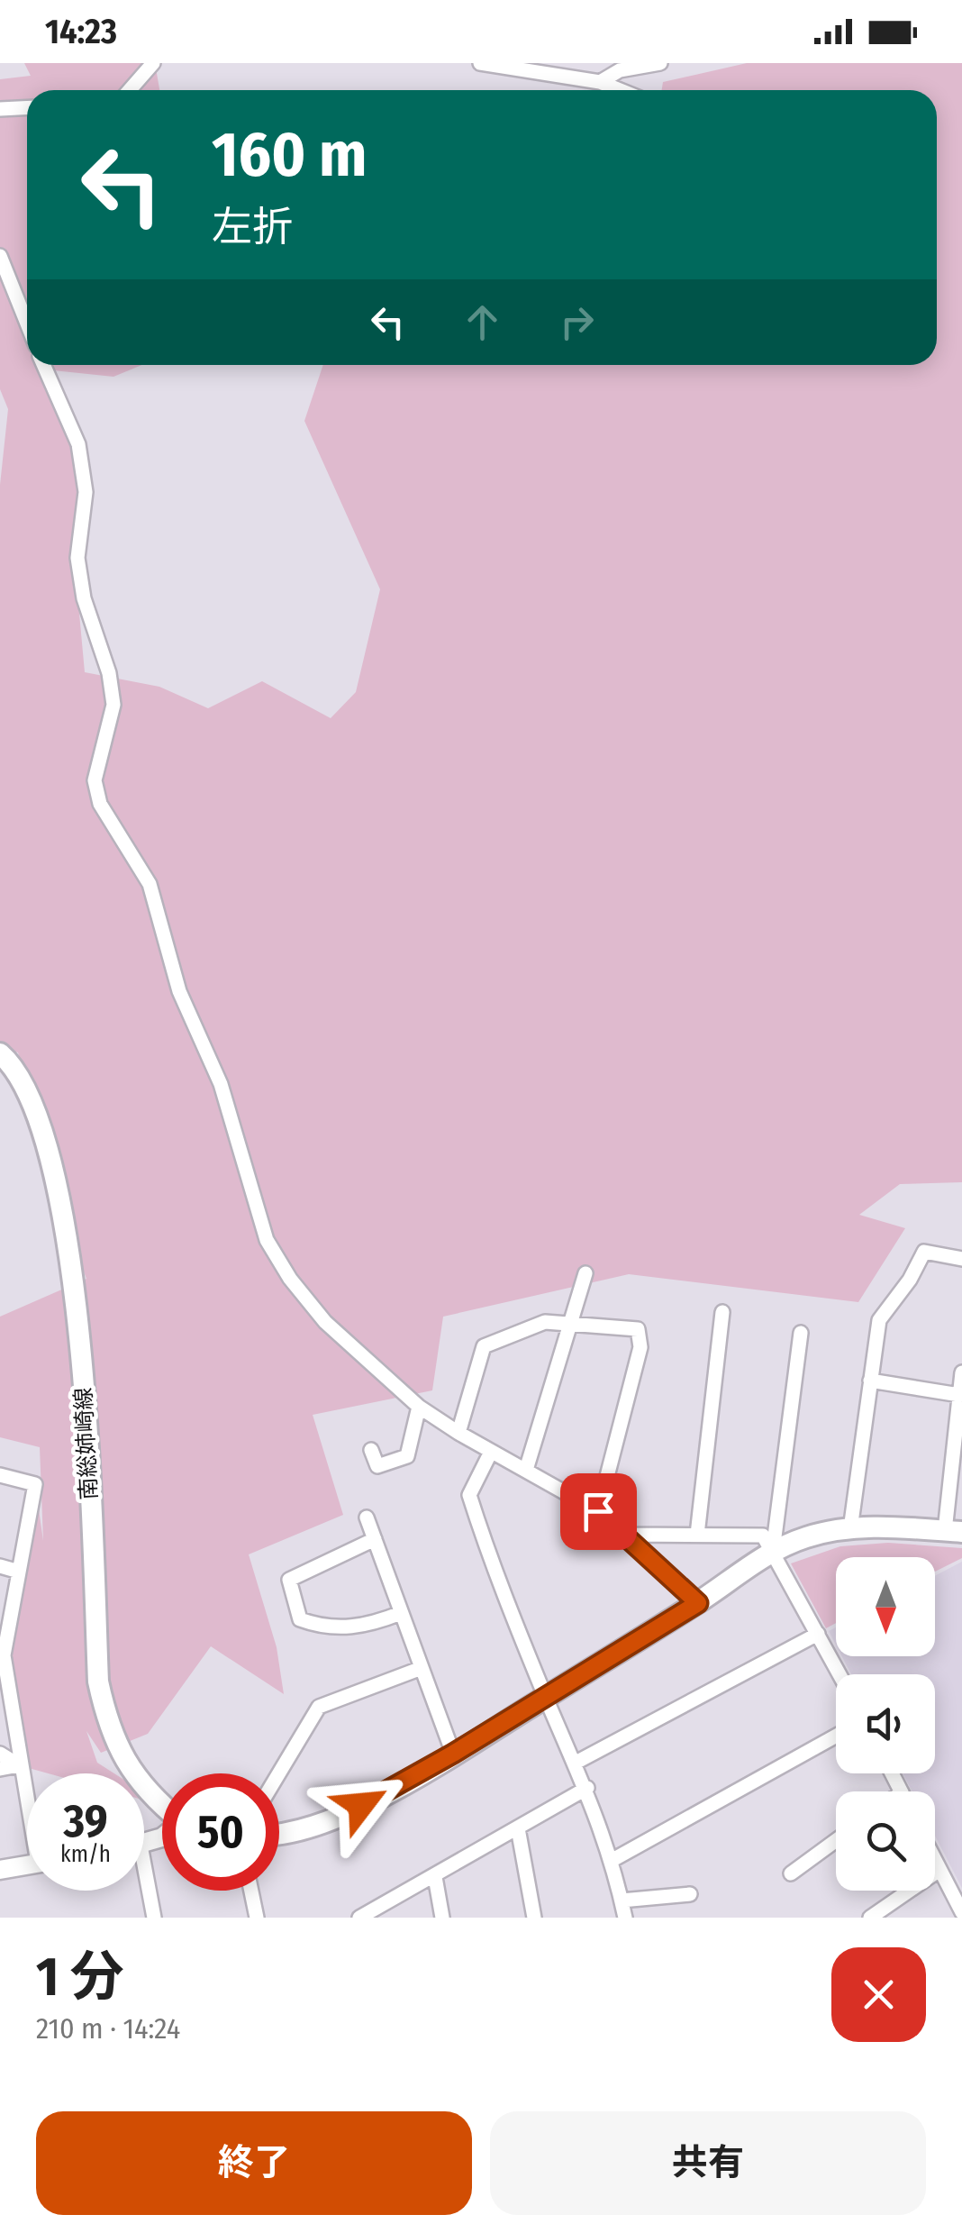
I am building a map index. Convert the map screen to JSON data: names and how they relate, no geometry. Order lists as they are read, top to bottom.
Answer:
{
  "streets": {
    "main road": ["南総姉崎線"]
  },
  "north": "bottom",
  "page": {
    "status": "14:23",
    "turn": ["160 m", "左折"],
    "speed": "39 km/h",
    "limit": "50",
    "heading": ["1 分", "210 m · 14:24"],
    "buttons": ["終了", "共有"]
  }
}
